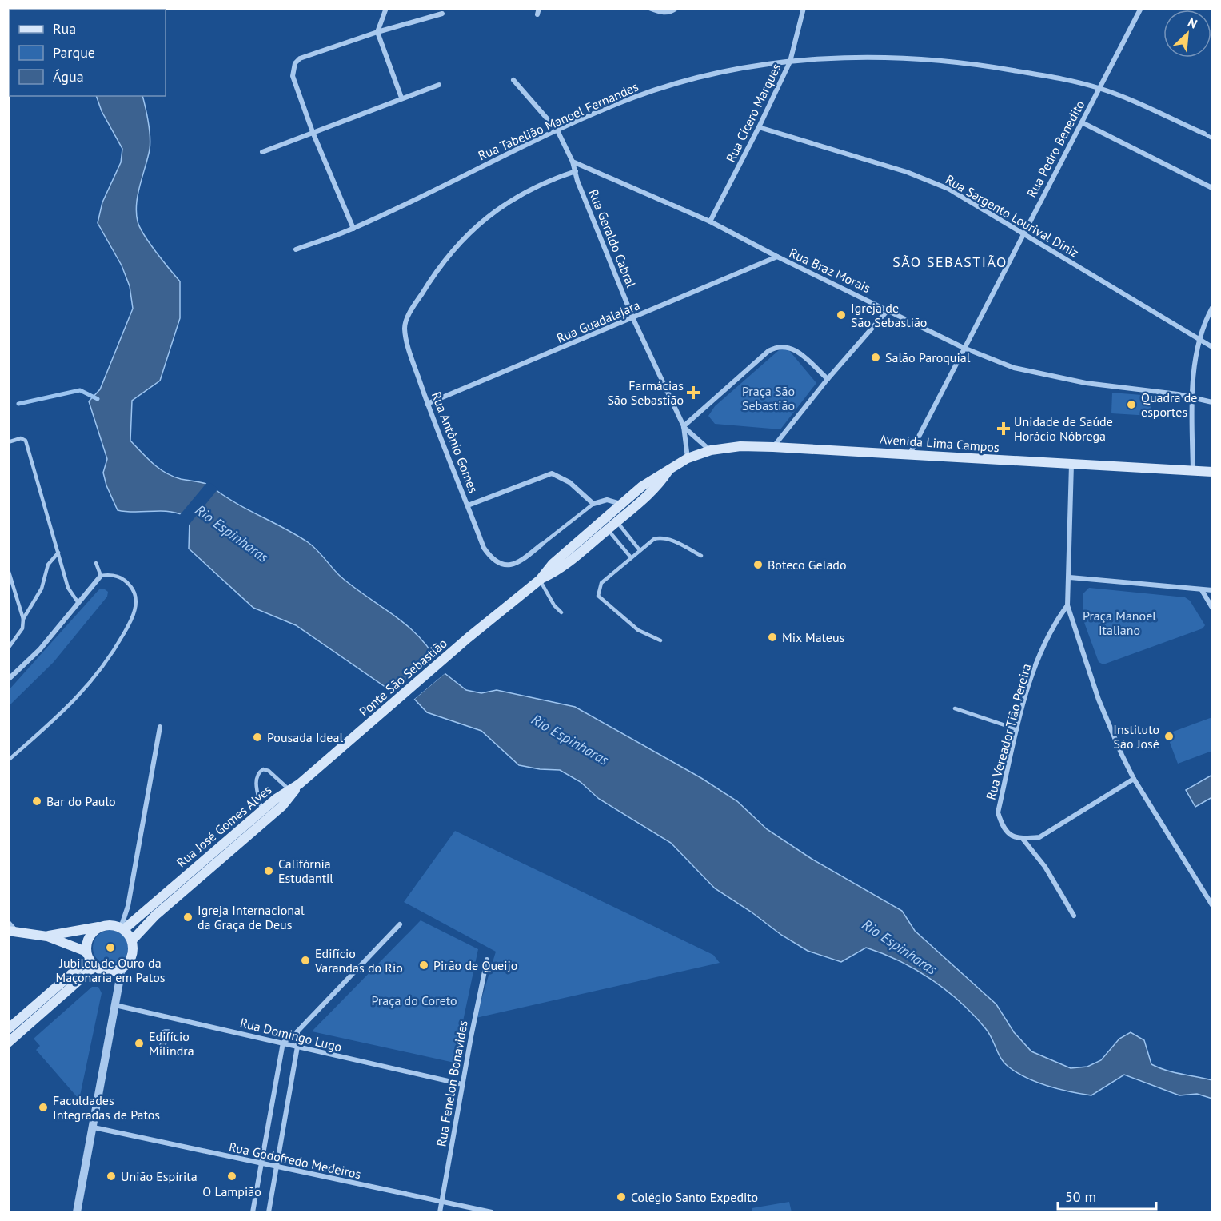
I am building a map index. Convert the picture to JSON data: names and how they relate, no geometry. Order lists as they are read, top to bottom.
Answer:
{
  "streets": {
    "main road": ["Avenida Lima Campos", "Ponte São Sebastião", "Rua José Gomes Alves"],
    "street": [
      "Rua Cícero Marques",
      "Rua Tabelião Manoel Fernandes",
      "Rua Pedro Benedito",
      "Rua Sargento Lourival Diniz",
      "Rua Geraldo Cabral",
      "Rua Braz Morais",
      "Rua Guadalajara",
      "Rua Antônio Gomes",
      "Rua Vereador Tião Pereira",
      "Rua Domingo Lugo",
      "Rua Fenelon Bonavides",
      "Rua Godofredo Medeiros"
    ]
  },
  "crossings": [
    ["Rua Cícero Marques", "Rua Tabelião Manoel Fernandes"],
    ["Rua Cícero Marques", "Rua Sargento Lourival Diniz"],
    ["Rua Cícero Marques", "Rua Braz Morais"],
    ["Rua Tabelião Manoel Fernandes", "Rua Pedro Benedito"],
    ["Rua Pedro Benedito", "Rua Sargento Lourival Diniz"],
    ["Rua Pedro Benedito", "Rua Braz Morais"],
    ["Rua Pedro Benedito", "Avenida Lima Campos"],
    ["Rua Geraldo Cabral", "Rua Braz Morais"],
    ["Rua Geraldo Cabral", "Rua Guadalajara"],
    ["Rua Geraldo Cabral", "Rua Antônio Gomes"],
    ["Rua Geraldo Cabral", "Avenida Lima Campos"],
    ["Rua Braz Morais", "Rua Guadalajara"],
    ["Rua Guadalajara", "Rua Antônio Gomes"],
    ["Avenida Lima Campos", "Ponte São Sebastião"],
    ["Ponte São Sebastião", "Rua José Gomes Alves"],
    ["Rua Domingo Lugo", "Rua Fenelon Bonavides"],
    ["Rua Fenelon Bonavides", "Rua Godofredo Medeiros"]
  ],
  "districts": ["SÃO SEBASTIÃO"],
  "water": ["Rio Espinharas"],
  "parks": ["Praça São Sebastião", "Praça Manoel Italiano", "Praça do Coreto"],
  "places": {
    "other": [
      "Igreja de São Sebastião",
      "Salão Paroquial",
      "Quadra de esportes",
      "Boteco Gelado",
      "Mix Mateus",
      "Instituto São José",
      "Pousada Ideal",
      "Bar do Paulo",
      "Califórnia Estudantil",
      "Igreja Internacional da Graça de Deus",
      "Jubileu de Ouro da Maçonaria em Patos",
      "Edifício Varandas do Rio",
      "Pirão de Queijo",
      "Edifício Milindra",
      "Faculdades Integradas de Patos",
      "União Espírita",
      "O Lampião",
      "Colégio Santo Expedito"
    ],
    "health": ["Farmácias São Sebastião", "Unidade de Saúde Horácio Nóbrega"]
  },
  "legend": ["Rua", "Parque", "Água"],
  "scale_bar": "50 m",
  "north": "top right"
}
